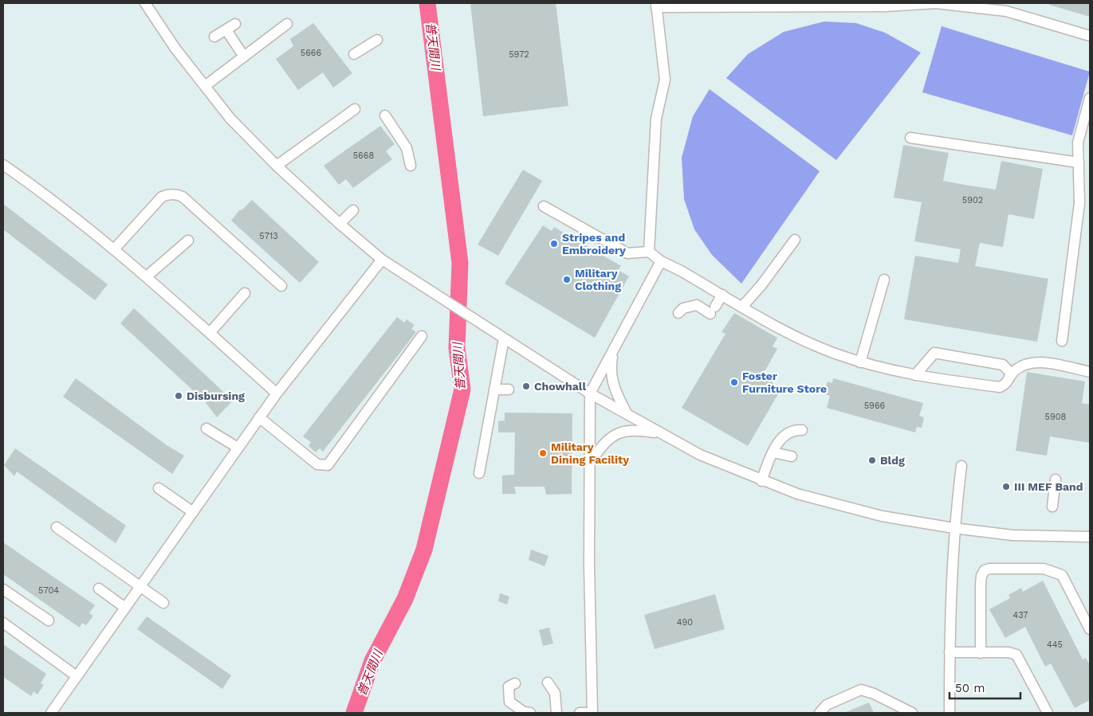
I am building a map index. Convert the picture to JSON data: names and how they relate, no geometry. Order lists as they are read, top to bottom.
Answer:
{
  "water": ["普天間川"],
  "places": [
    "Stripes and Embroidery",
    "Military Clothing",
    "Foster Furniture Store",
    "Chowhall",
    "Disbursing",
    "Military Dining Facility",
    "Bldg",
    "III MEF Band"
  ],
  "house_numbers": [
    "5666",
    "5972",
    "5668",
    "5902",
    "5713",
    "5966",
    "5908",
    "5704",
    "437",
    "490",
    "445"
  ],
  "scale_bar": "50 m"
}
